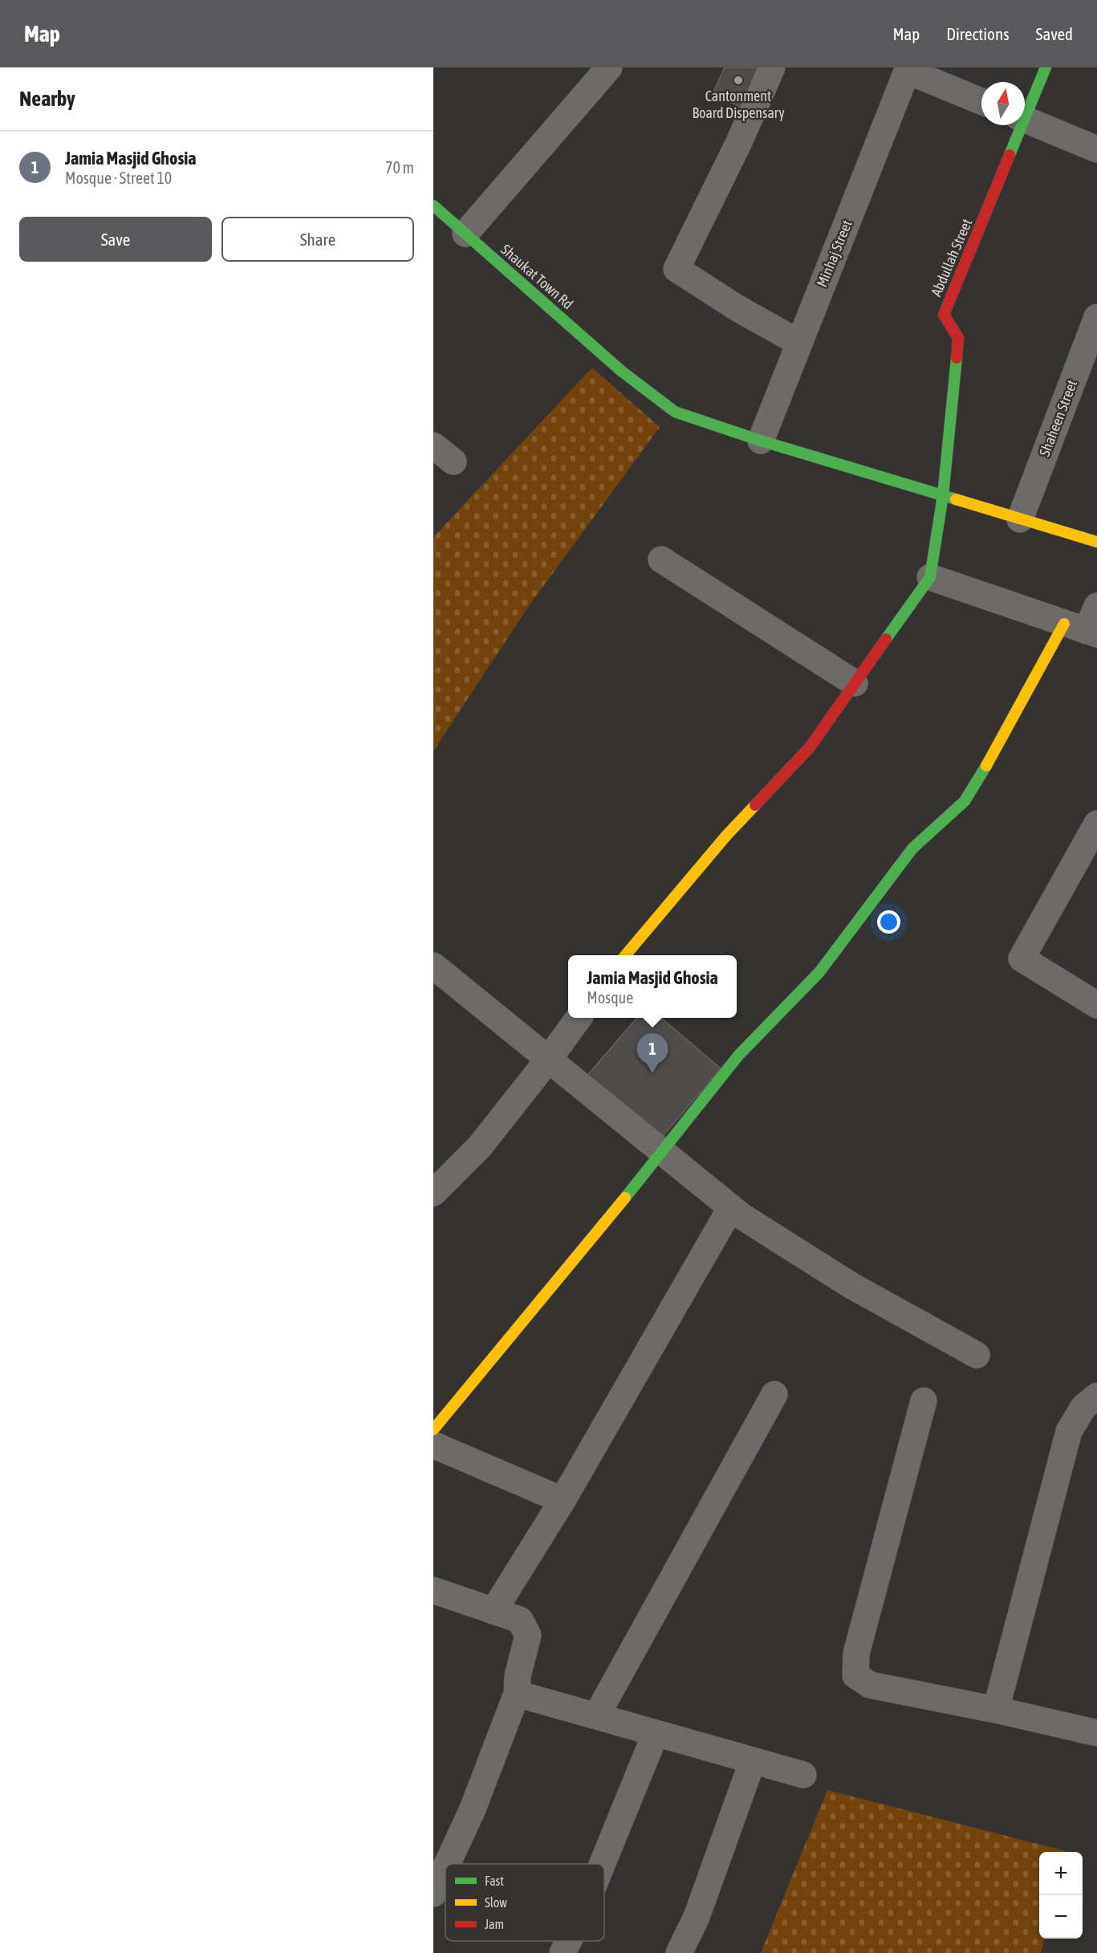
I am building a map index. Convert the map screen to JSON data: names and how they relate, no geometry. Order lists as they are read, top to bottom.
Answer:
{
  "streets": {
    "street": [
      "Minhaj Street",
      "Abdullah Street",
      "Shaukat Town Rd",
      "Shaheen Street"
    ]
  },
  "crossings": [
    ["Minhaj Street", "Shaukat Town Rd"],
    ["Abdullah Street", "Shaukat Town Rd"],
    ["Shaukat Town Rd", "Shaheen Street"]
  ],
  "places": ["Cantonment Board Dispensary"],
  "legend": ["Fast", "Slow", "Jam"],
  "north": "top",
  "page": {
    "header": "Map",
    "nav": ["Map", "Directions", "Saved"],
    "heading": "Nearby",
    "list": [
      {
        "mark": "1",
        "name": "Jamia Masjid Ghosia",
        "note": "Mosque · Street 10",
        "value": "70 m"
      }
    ],
    "buttons": ["Save", "Share"],
    "popup": ["Jamia Masjid Ghosia", "Mosque"],
    "pins": "1",
    "map_buttons": ["+", "−"]
  }
}
